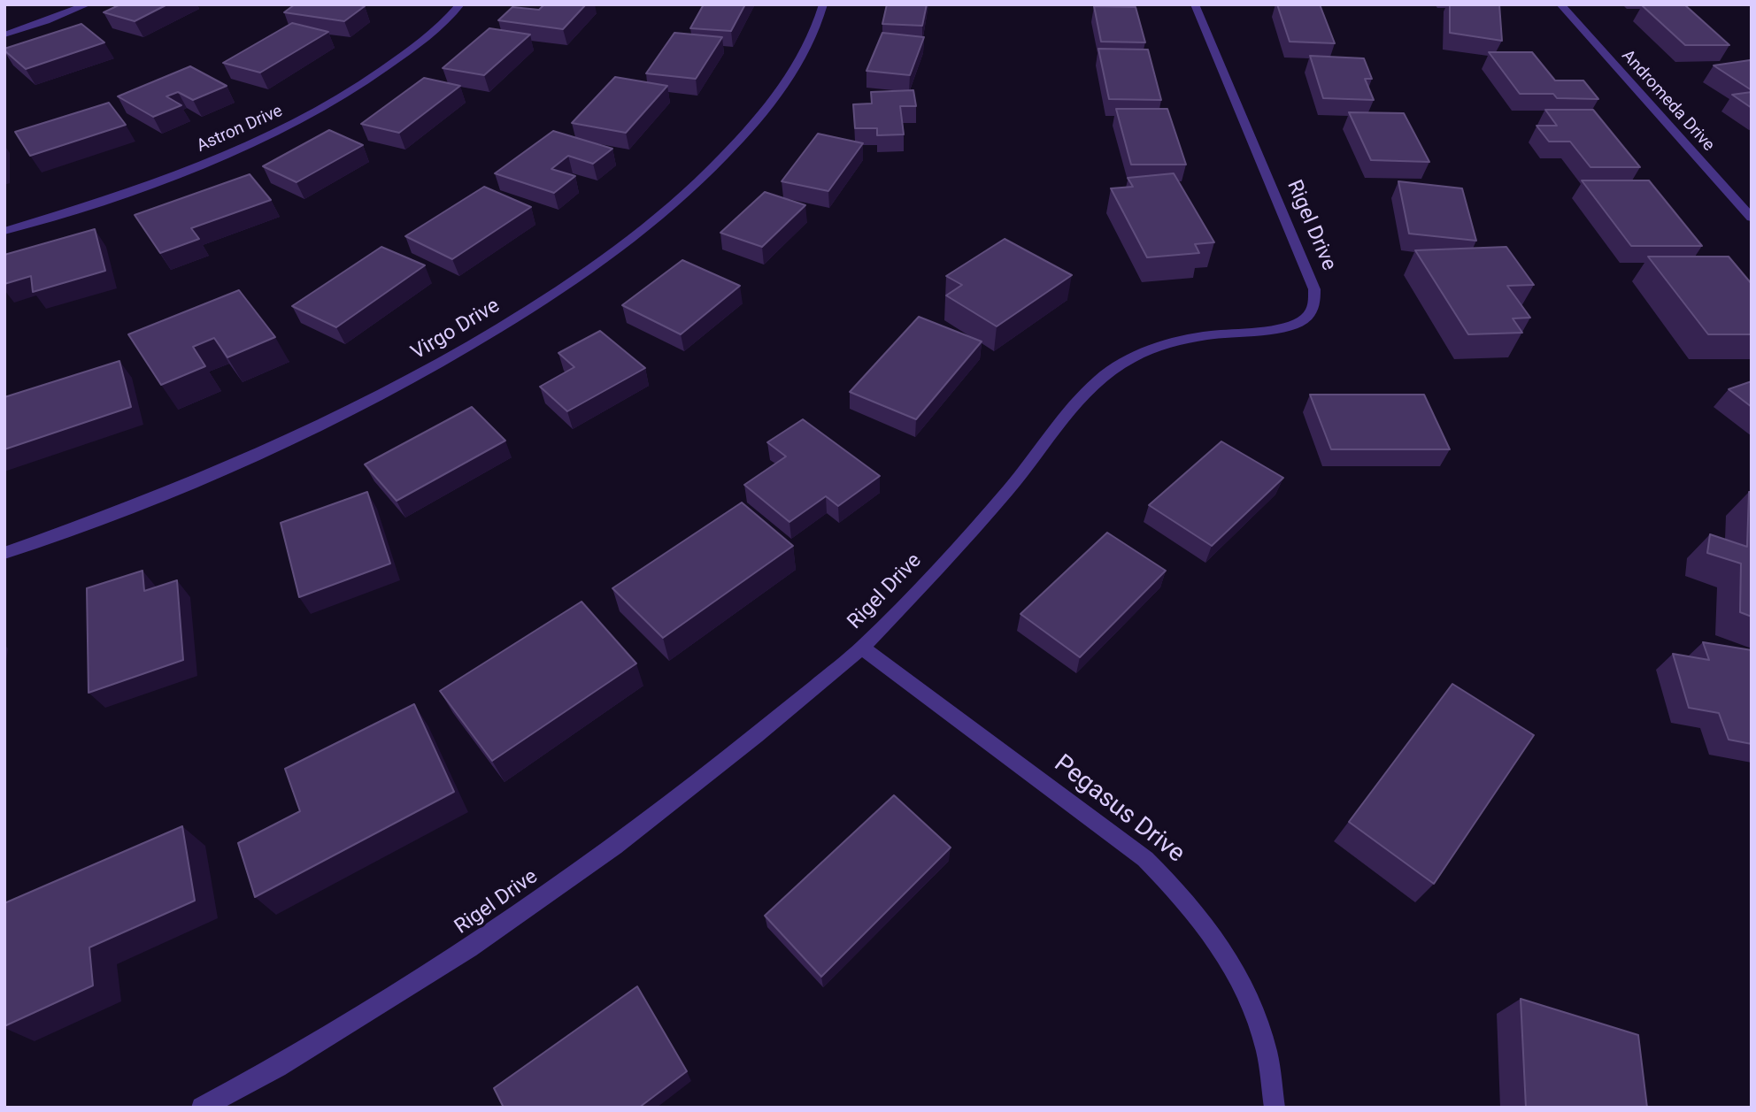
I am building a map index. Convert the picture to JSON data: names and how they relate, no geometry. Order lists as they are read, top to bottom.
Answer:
{
  "streets": {
    "street": [
      "Andromeda Drive",
      "Astron Drive",
      "Rigel Drive",
      "Virgo Drive",
      "Pegasus Drive"
    ]
  },
  "crossings": [
    ["Rigel Drive", "Pegasus Drive"]
  ]
}
